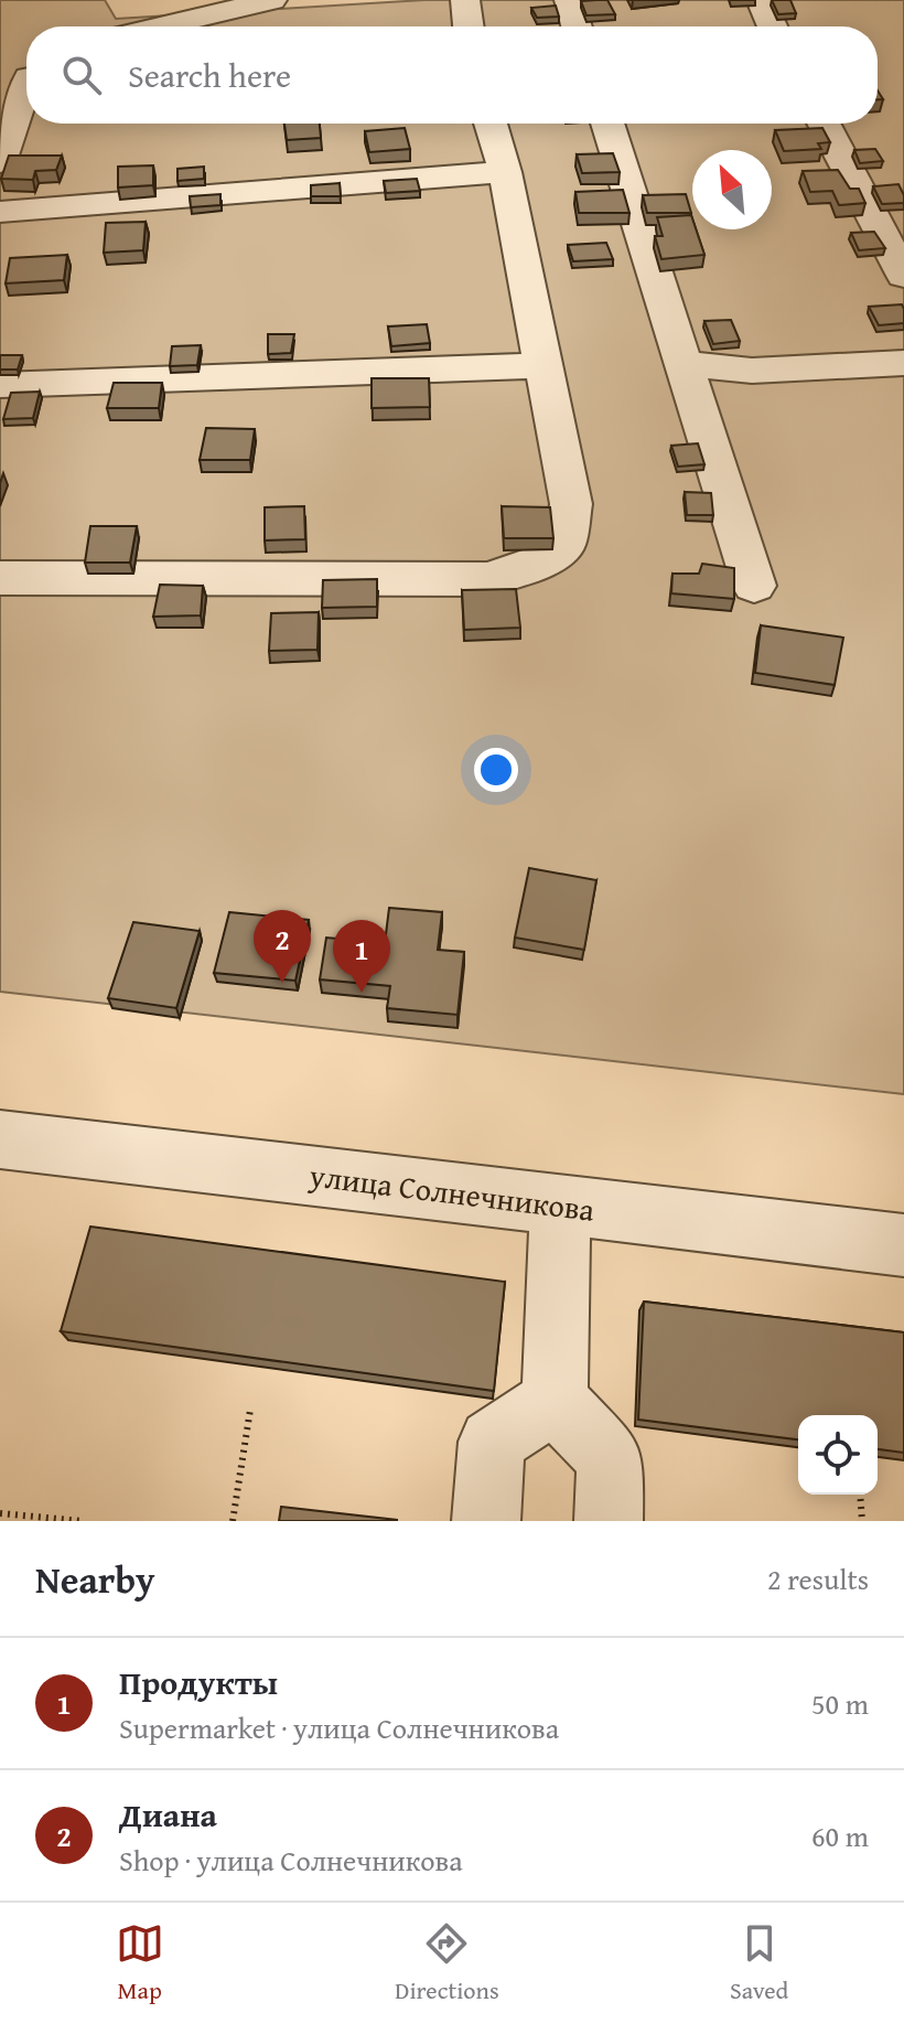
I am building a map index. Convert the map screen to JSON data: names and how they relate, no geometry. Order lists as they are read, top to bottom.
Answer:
{
  "streets": {
    "street": ["улица Солнечникова"]
  },
  "north": "top left",
  "page": {
    "search": "Search here",
    "pins": ["2", "1"],
    "heading": ["Nearby", "2 results"],
    "list": [
      {
        "mark": "1",
        "name": "Продукты",
        "note": "Supermarket · улица Солнечникова",
        "value": "50 m"
      },
      {
        "mark": "2",
        "name": "Диана",
        "note": "Shop · улица Солнечникова",
        "value": "60 m"
      }
    ],
    "nav": ["Map", "Directions", "Saved"]
  }
}
